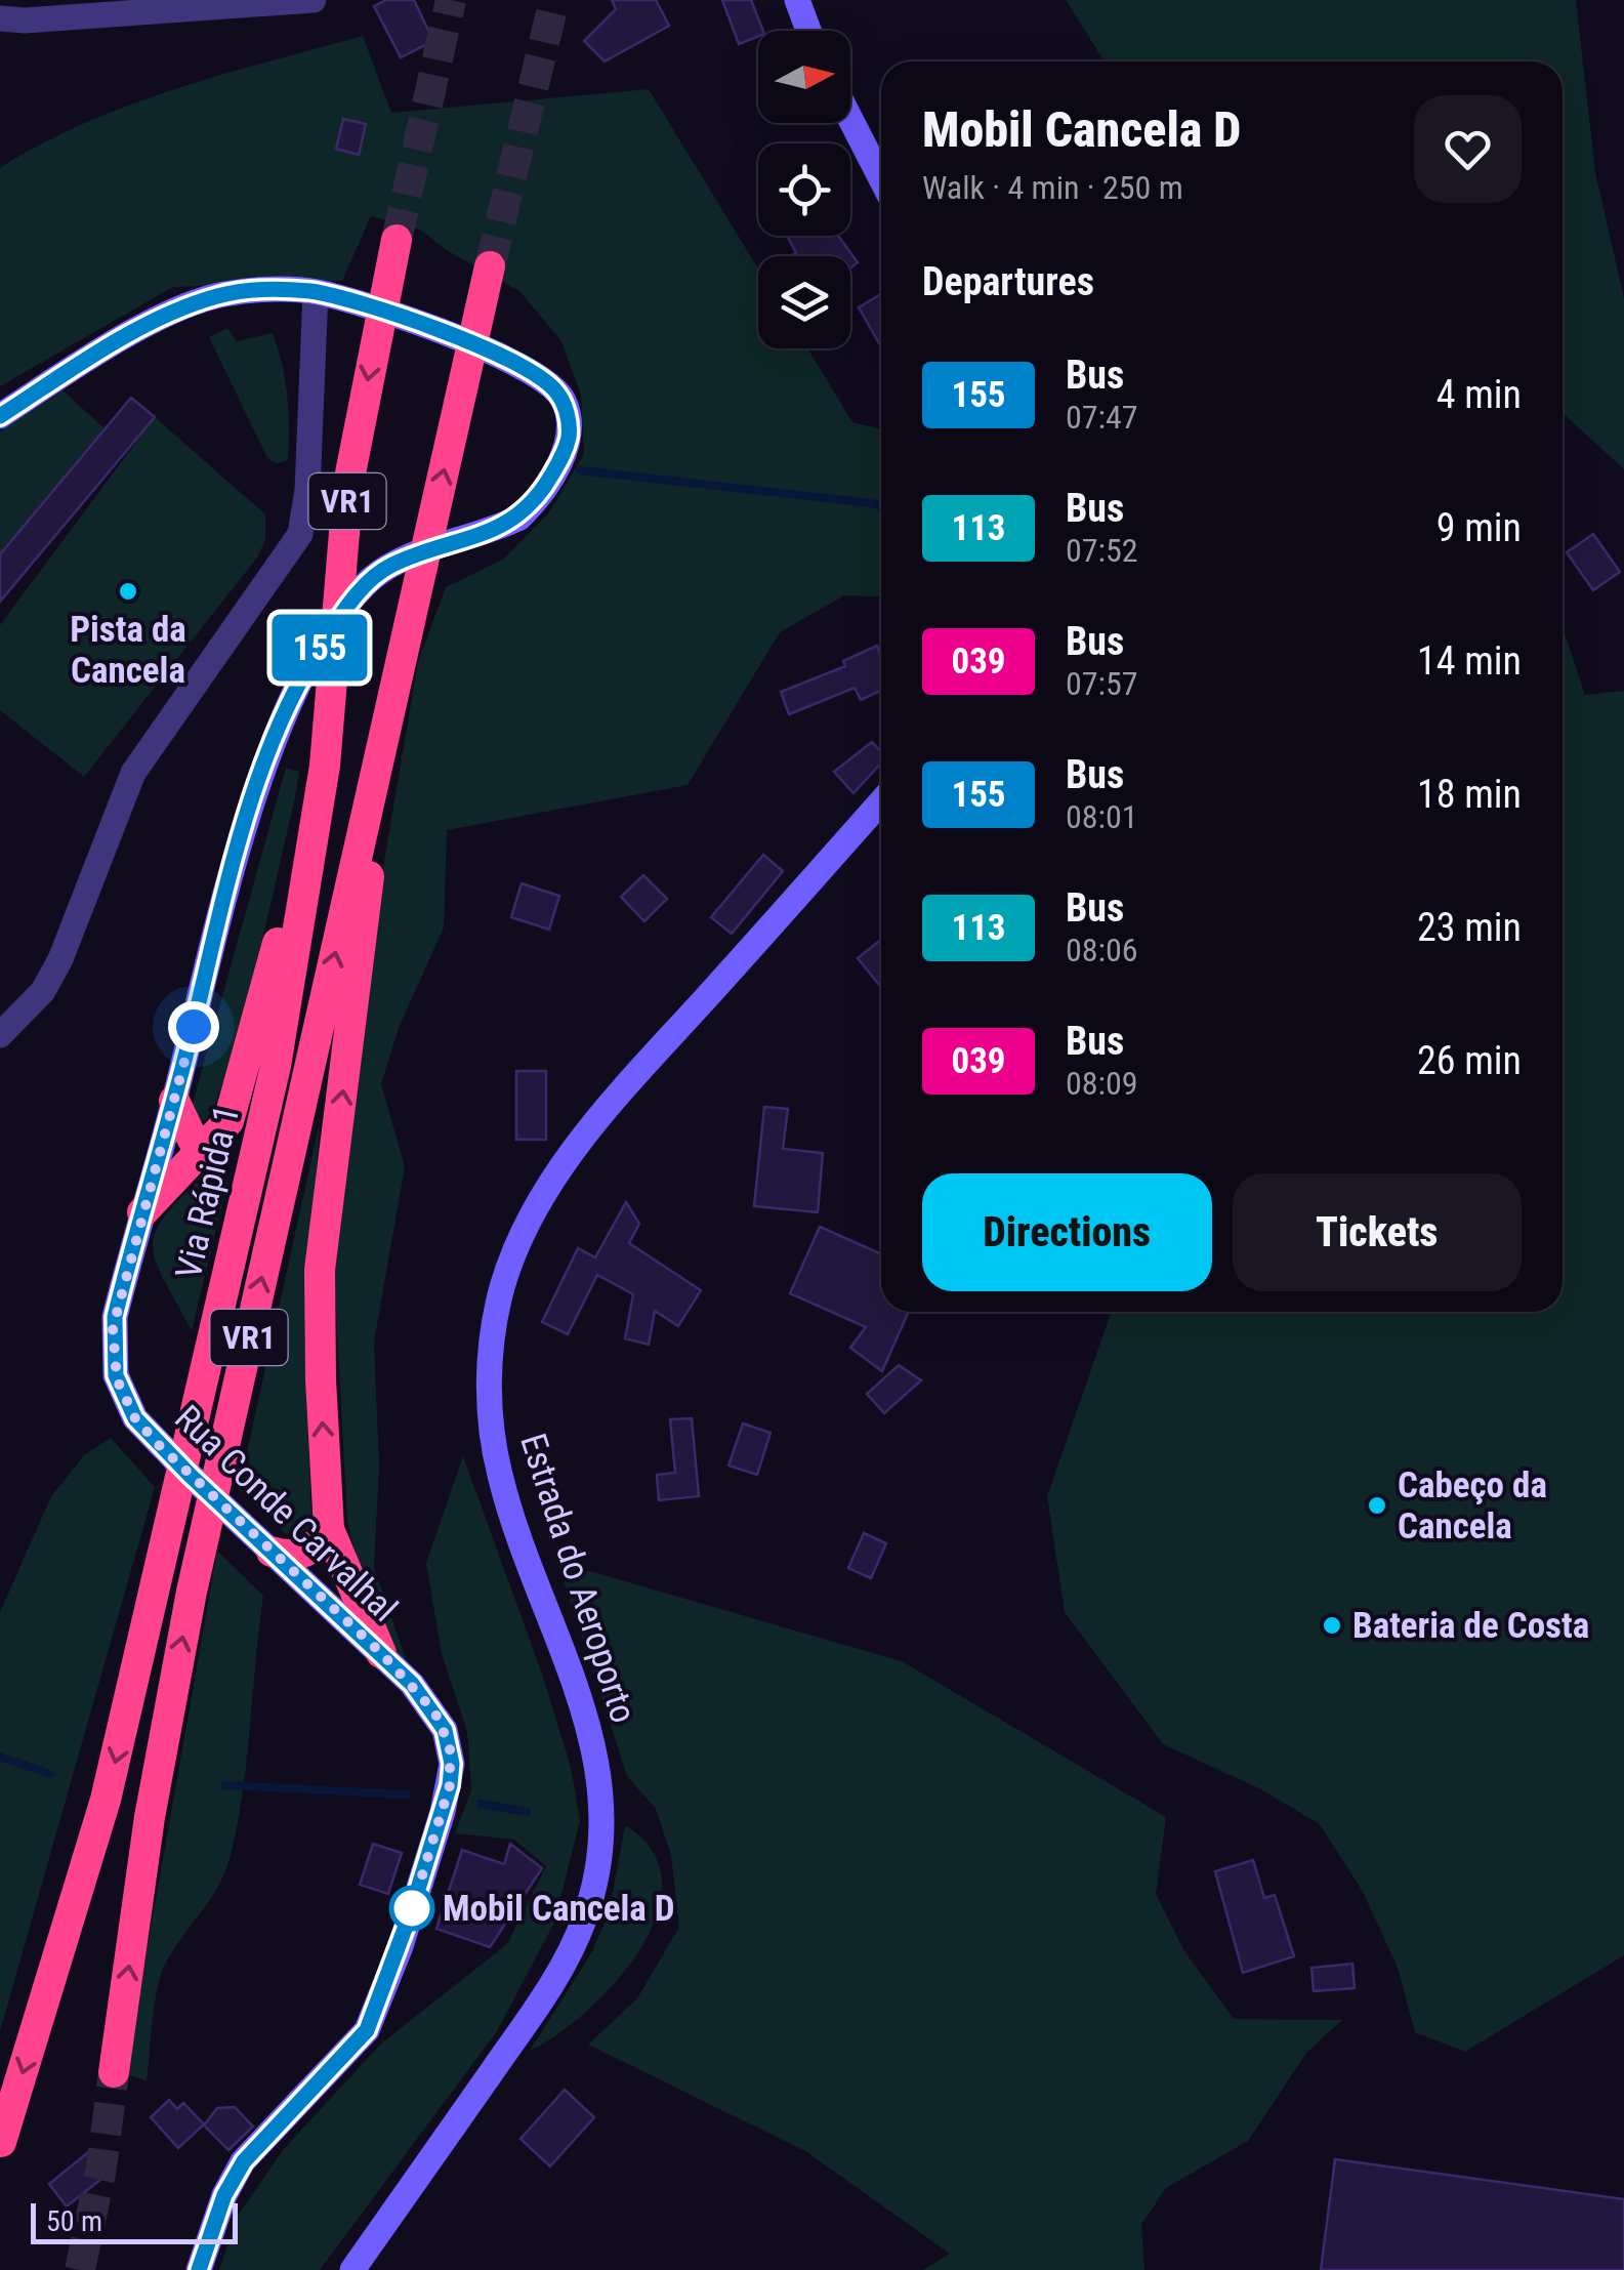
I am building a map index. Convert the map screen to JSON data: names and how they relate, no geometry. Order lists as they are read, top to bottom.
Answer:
{
  "streets": {
    "highway": ["VR1", "Via Rápida 1"],
    "main road": ["Rua Conde Carvalhal", "Estrada do Aeroporto"]
  },
  "places": [
    "Pista da Cancela",
    "Cabeço da Cancela",
    "Bateria de Costa",
    "Mobil Cancela D"
  ],
  "lines": ["bus line 155"],
  "scale_bar": "50 m",
  "north": "right",
  "page": {
    "on_map": "155",
    "heading": [
      ["Mobil Cancela D", "Walk · 4 min · 250 m"],
      "Departures"
    ],
    "list": [
      {
        "mark": "155",
        "name": "Bus",
        "note": "07:47",
        "value": "4 min"
      },
      {
        "mark": "113",
        "name": "Bus",
        "note": "07:52",
        "value": "9 min"
      },
      {
        "mark": "039",
        "name": "Bus",
        "note": "07:57",
        "value": "14 min"
      },
      {
        "mark": "155",
        "name": "Bus",
        "note": "08:01",
        "value": "18 min"
      },
      {
        "mark": "113",
        "name": "Bus",
        "note": "08:06",
        "value": "23 min"
      },
      {
        "mark": "039",
        "name": "Bus",
        "note": "08:09",
        "value": "26 min"
      }
    ],
    "buttons": ["Directions", "Tickets"],
    "scale": "50 m"
  }
}
